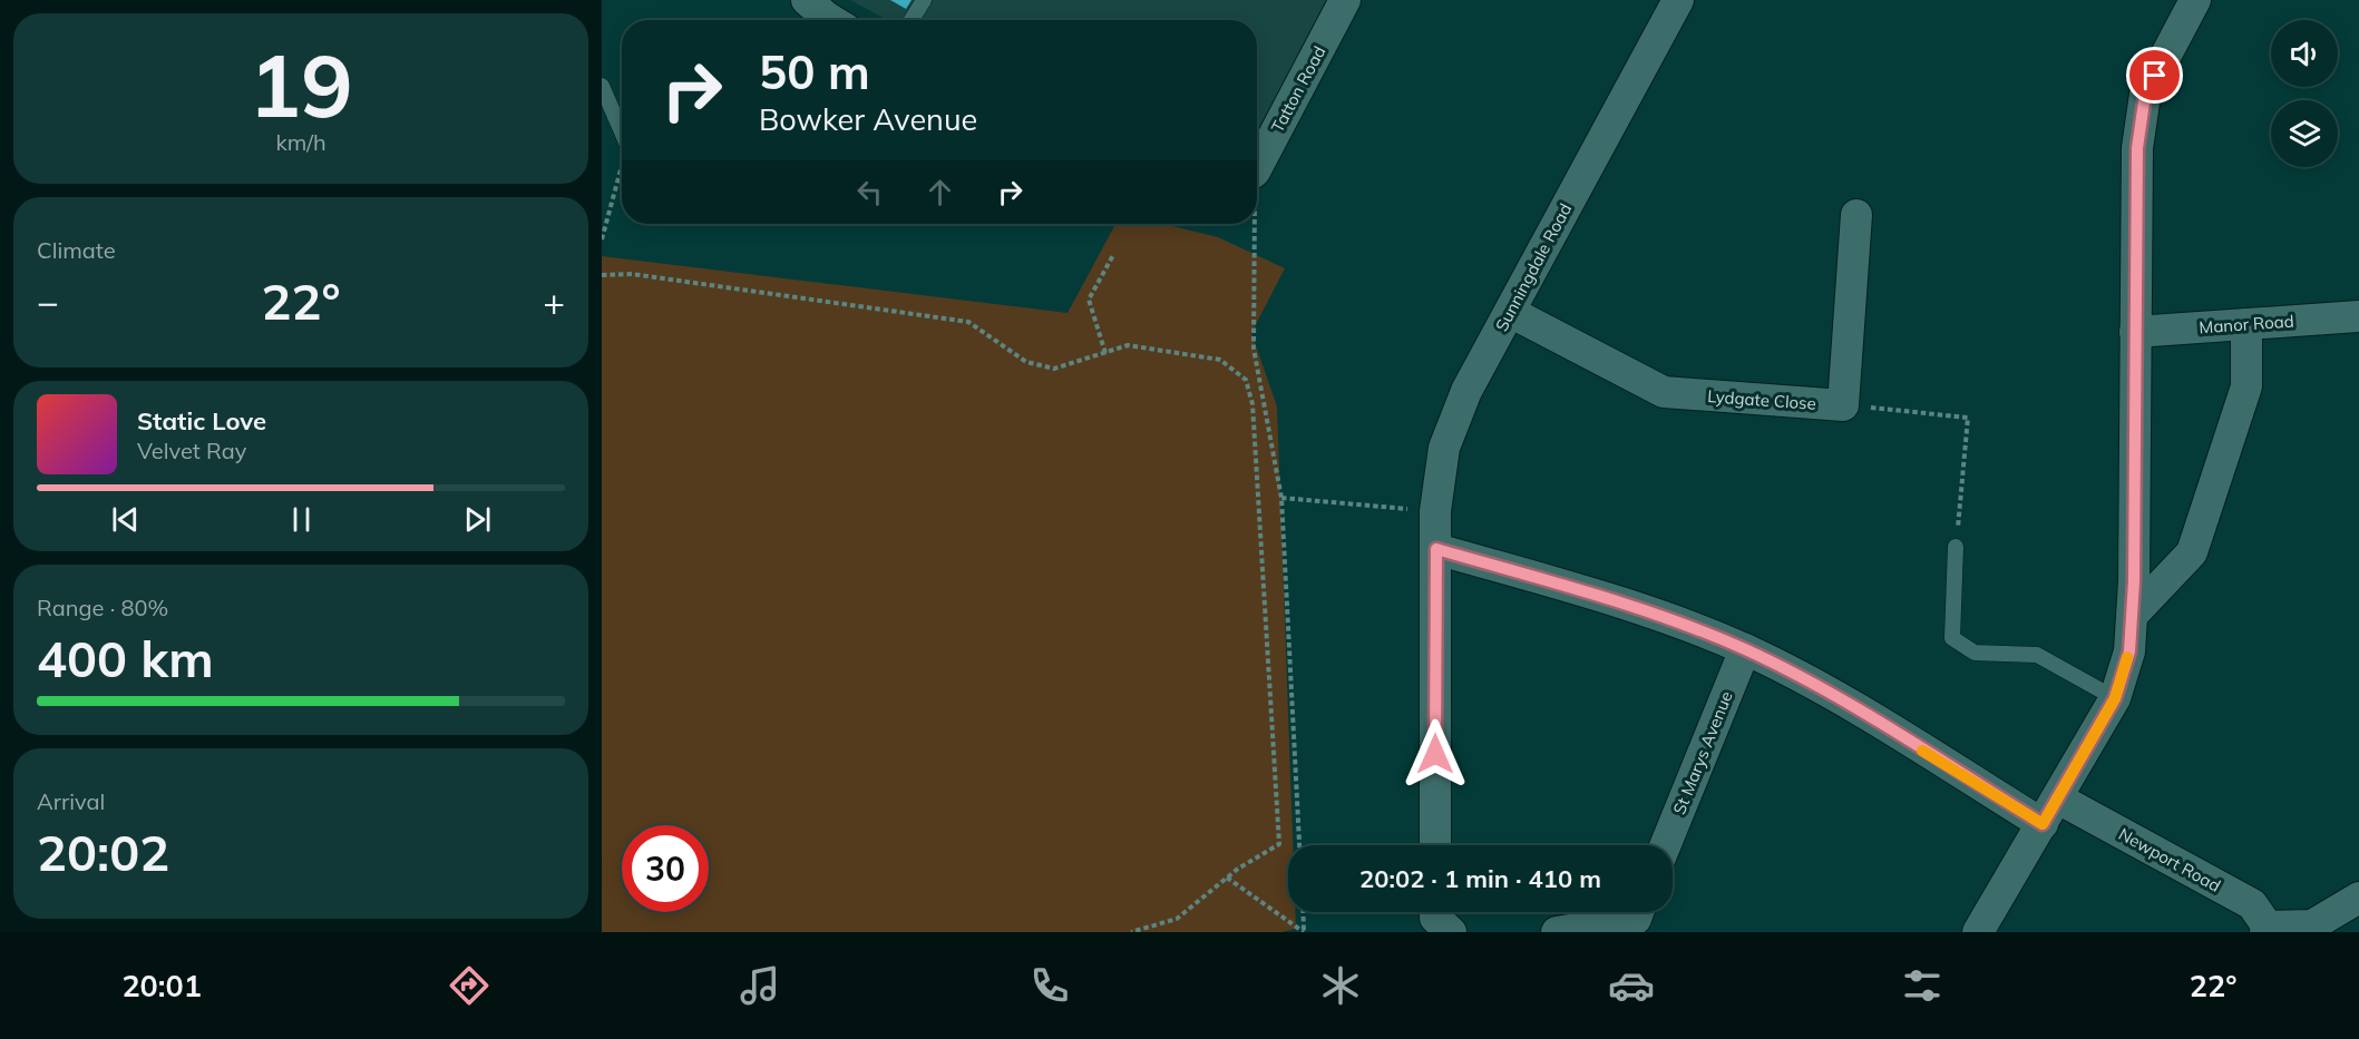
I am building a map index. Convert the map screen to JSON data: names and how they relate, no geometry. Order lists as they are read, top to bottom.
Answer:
{
  "streets": {
    "street": [
      "Tatton Road",
      "Sunningdale Road",
      "Manor Road",
      "Lydgate Close",
      "St Marys Avenue",
      "Newport Road"
    ]
  },
  "crossings": [
    ["Sunningdale Road", "Lydgate Close"],
    ["Sunningdale Road", "Newport Road"],
    ["St Marys Avenue", "Newport Road"]
  ],
  "page": {
    "tile": [
      ["19", "km/h"],
      "Climate",
      ["Range · 80%", "400 km"],
      ["Arrival", "20:02"]
    ],
    "turn": ["50 m", "Bowker Avenue"],
    "heat": ["−", "22°", "+"],
    "song": ["Static Love", "Velvet Ray"],
    "limit": "30",
    "trip": "20:02 · 1 min · 410 m",
    "tabs": ["20:01", "22°"]
  }
}
